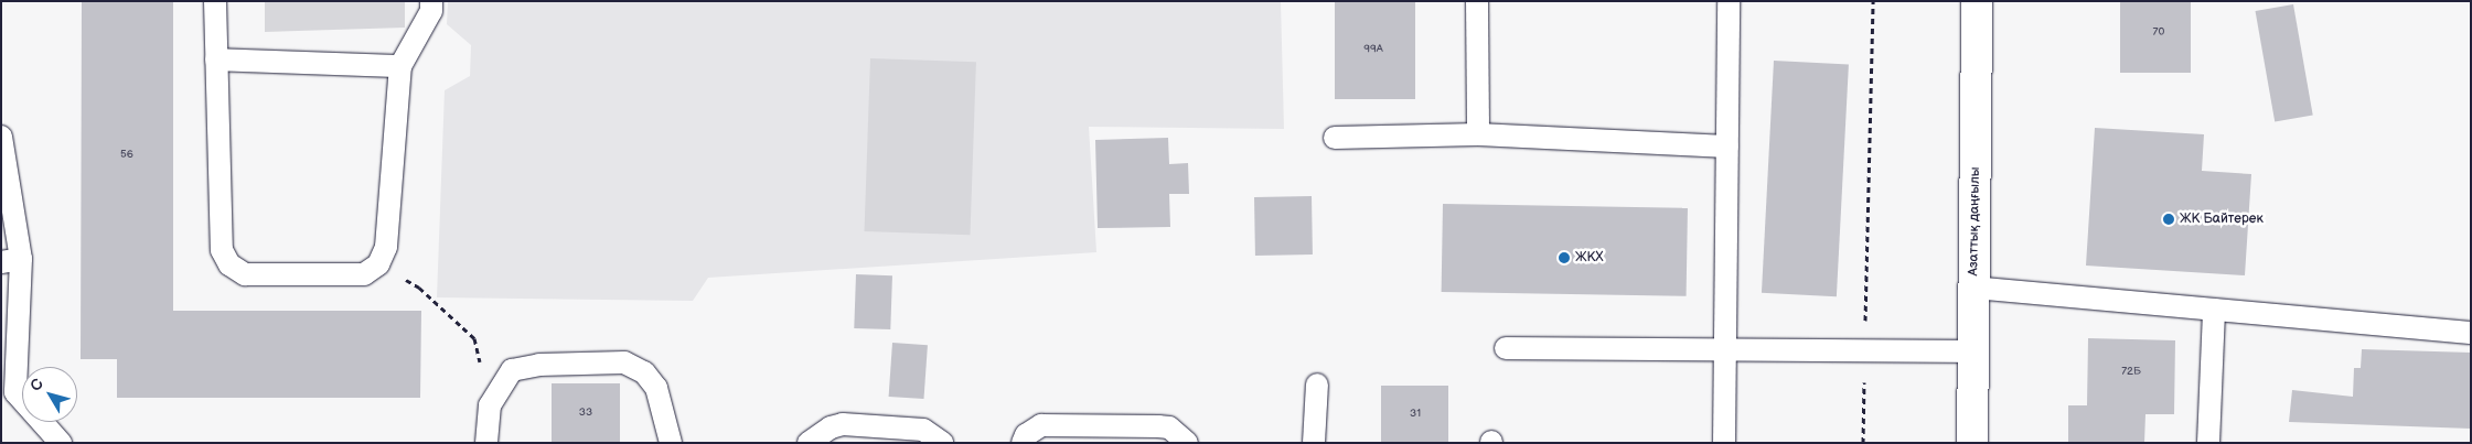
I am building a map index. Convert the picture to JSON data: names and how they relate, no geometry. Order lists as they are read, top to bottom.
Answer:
{
  "streets": {
    "main road": ["Азаттық даңғылы"]
  },
  "places": ["ЖК Байтерек", "ЖКХ"],
  "house_numbers": [
    "70",
    "99А",
    "56",
    "72Б",
    "33",
    "31"
  ],
  "north": "top left"
}
